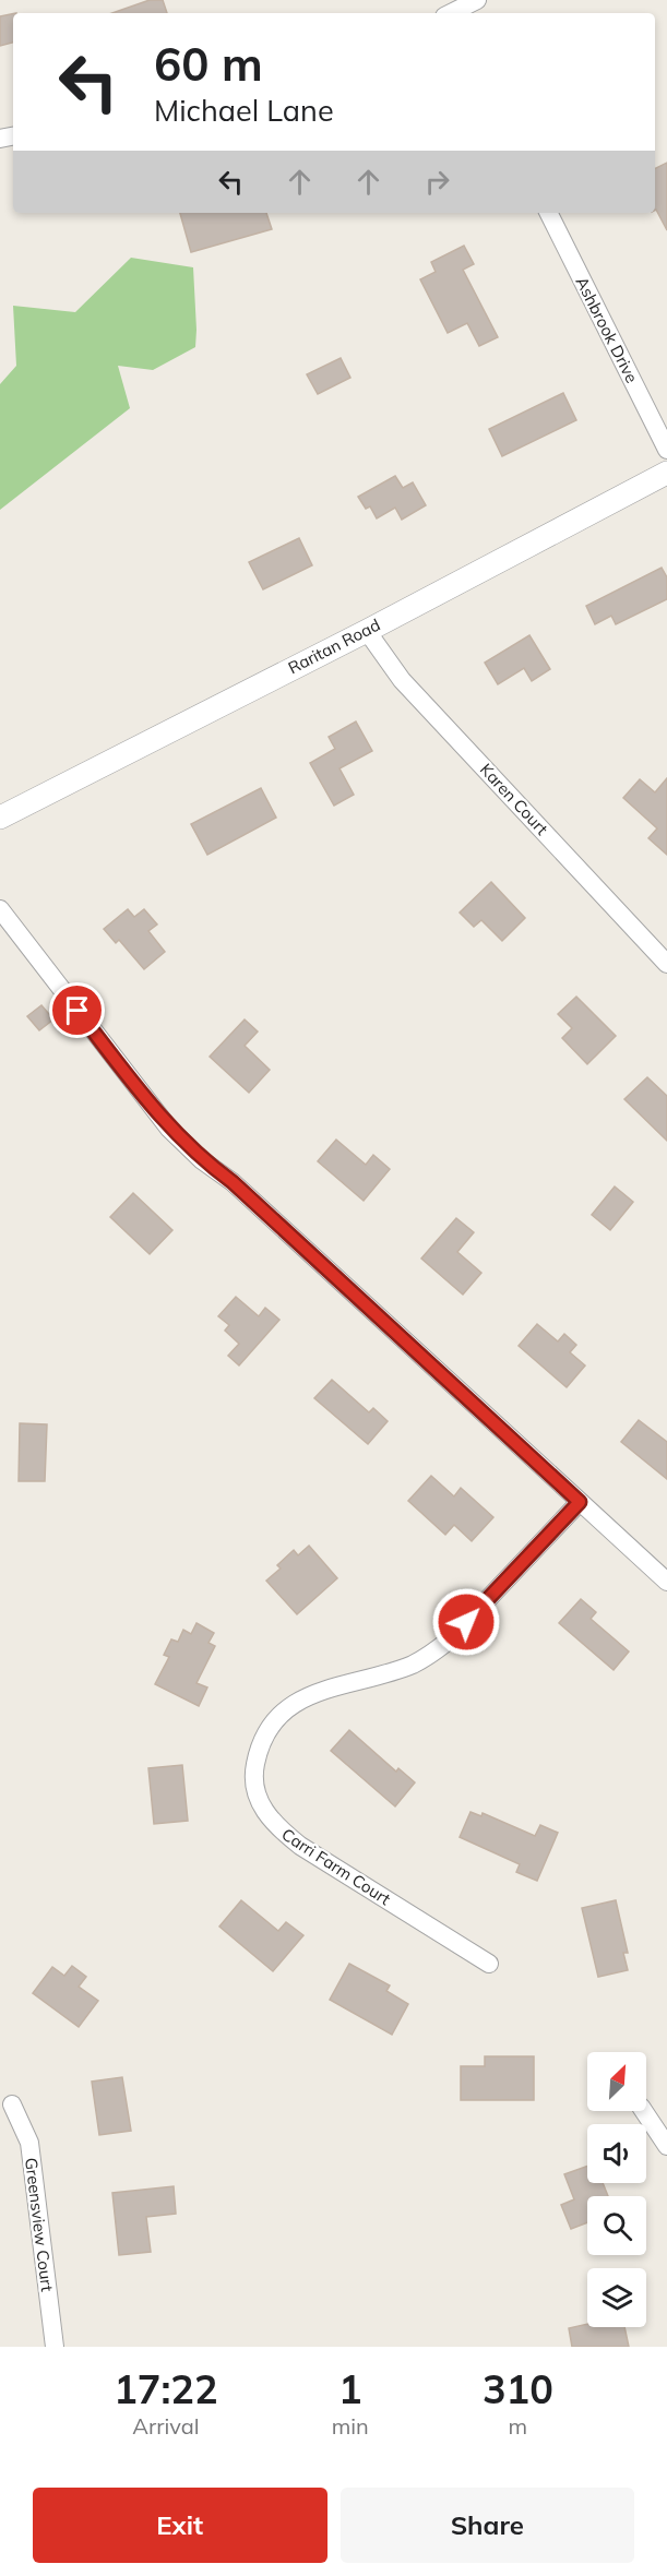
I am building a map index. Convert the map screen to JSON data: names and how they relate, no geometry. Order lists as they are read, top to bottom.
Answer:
{
  "streets": {
    "street": [
      "Ashbrook Drive",
      "Raritan Road",
      "Karen Court",
      "Carri Farm Court",
      "Greensview Court"
    ]
  },
  "crossings": [
    ["Raritan Road", "Karen Court"]
  ],
  "north": "top right",
  "page": {
    "turn": ["60 m", "Michael Lane"],
    "eta": [
      "17:22",
      "Arrival",
      "1",
      "min",
      "310",
      "m"
    ],
    "buttons": ["Exit", "Share"]
  }
}
